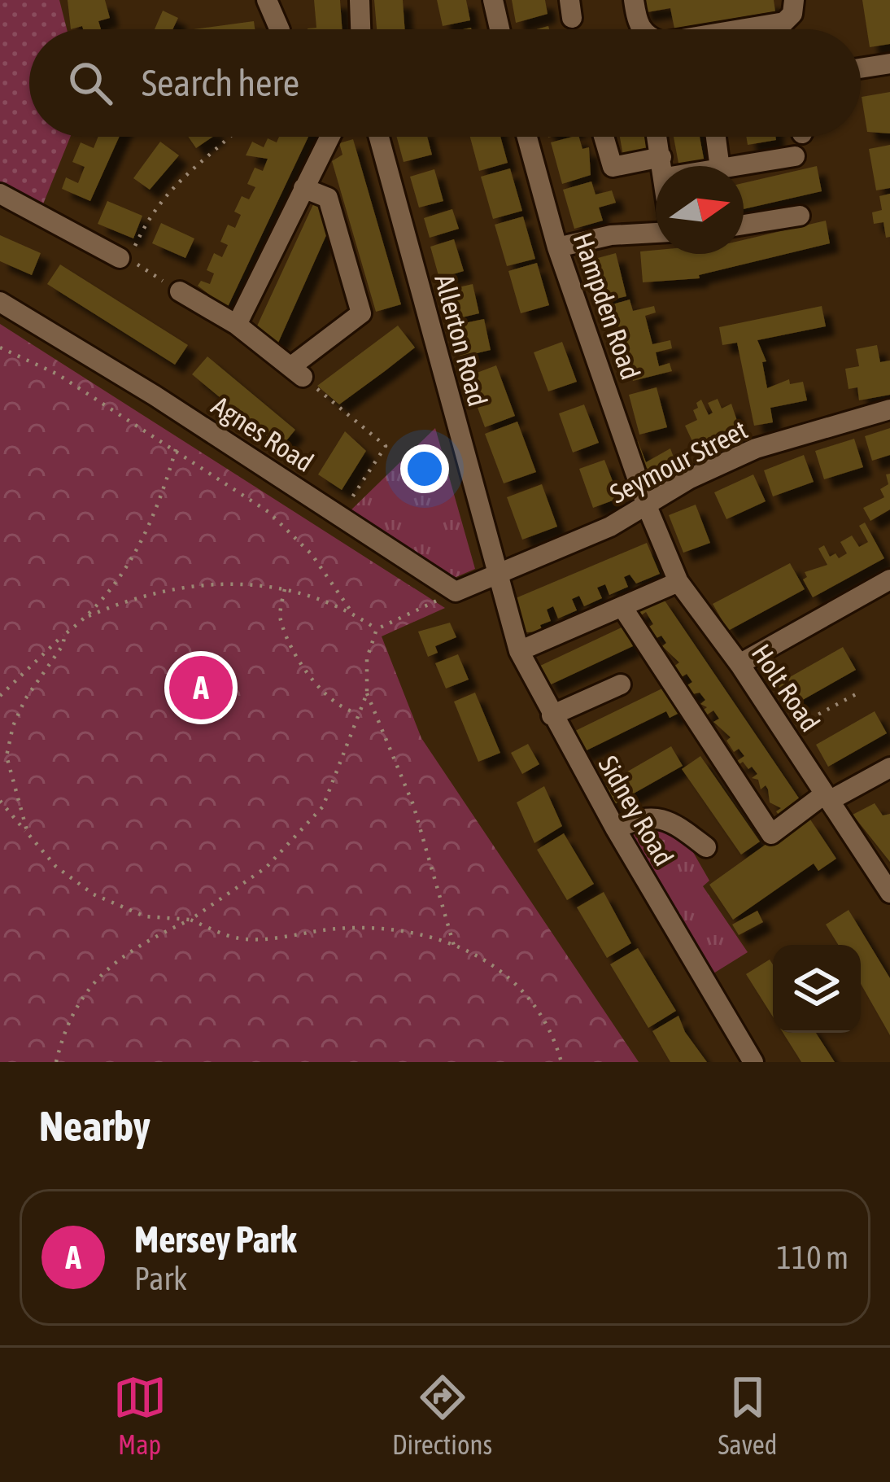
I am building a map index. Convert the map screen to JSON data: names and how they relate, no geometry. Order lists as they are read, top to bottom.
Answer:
{
  "streets": {
    "street": [
      "Hampden Road",
      "Allerton Road",
      "Agnes Road",
      "Seymour Street",
      "Holt Road",
      "Sidney Road"
    ]
  },
  "crossings": [
    ["Hampden Road", "Seymour Street"],
    ["Hampden Road", "Holt Road"],
    ["Allerton Road", "Seymour Street"],
    ["Allerton Road", "Sidney Road"],
    ["Seymour Street", "Holt Road"],
    ["Seymour Street", "Sidney Road"]
  ],
  "north": "right",
  "page": {
    "search": "Search here",
    "pins": "A",
    "heading": "Nearby",
    "list": [
      {
        "mark": "A",
        "name": "Mersey Park",
        "note": "Park",
        "value": "110 m"
      }
    ],
    "nav": ["Map", "Directions", "Saved"]
  }
}
